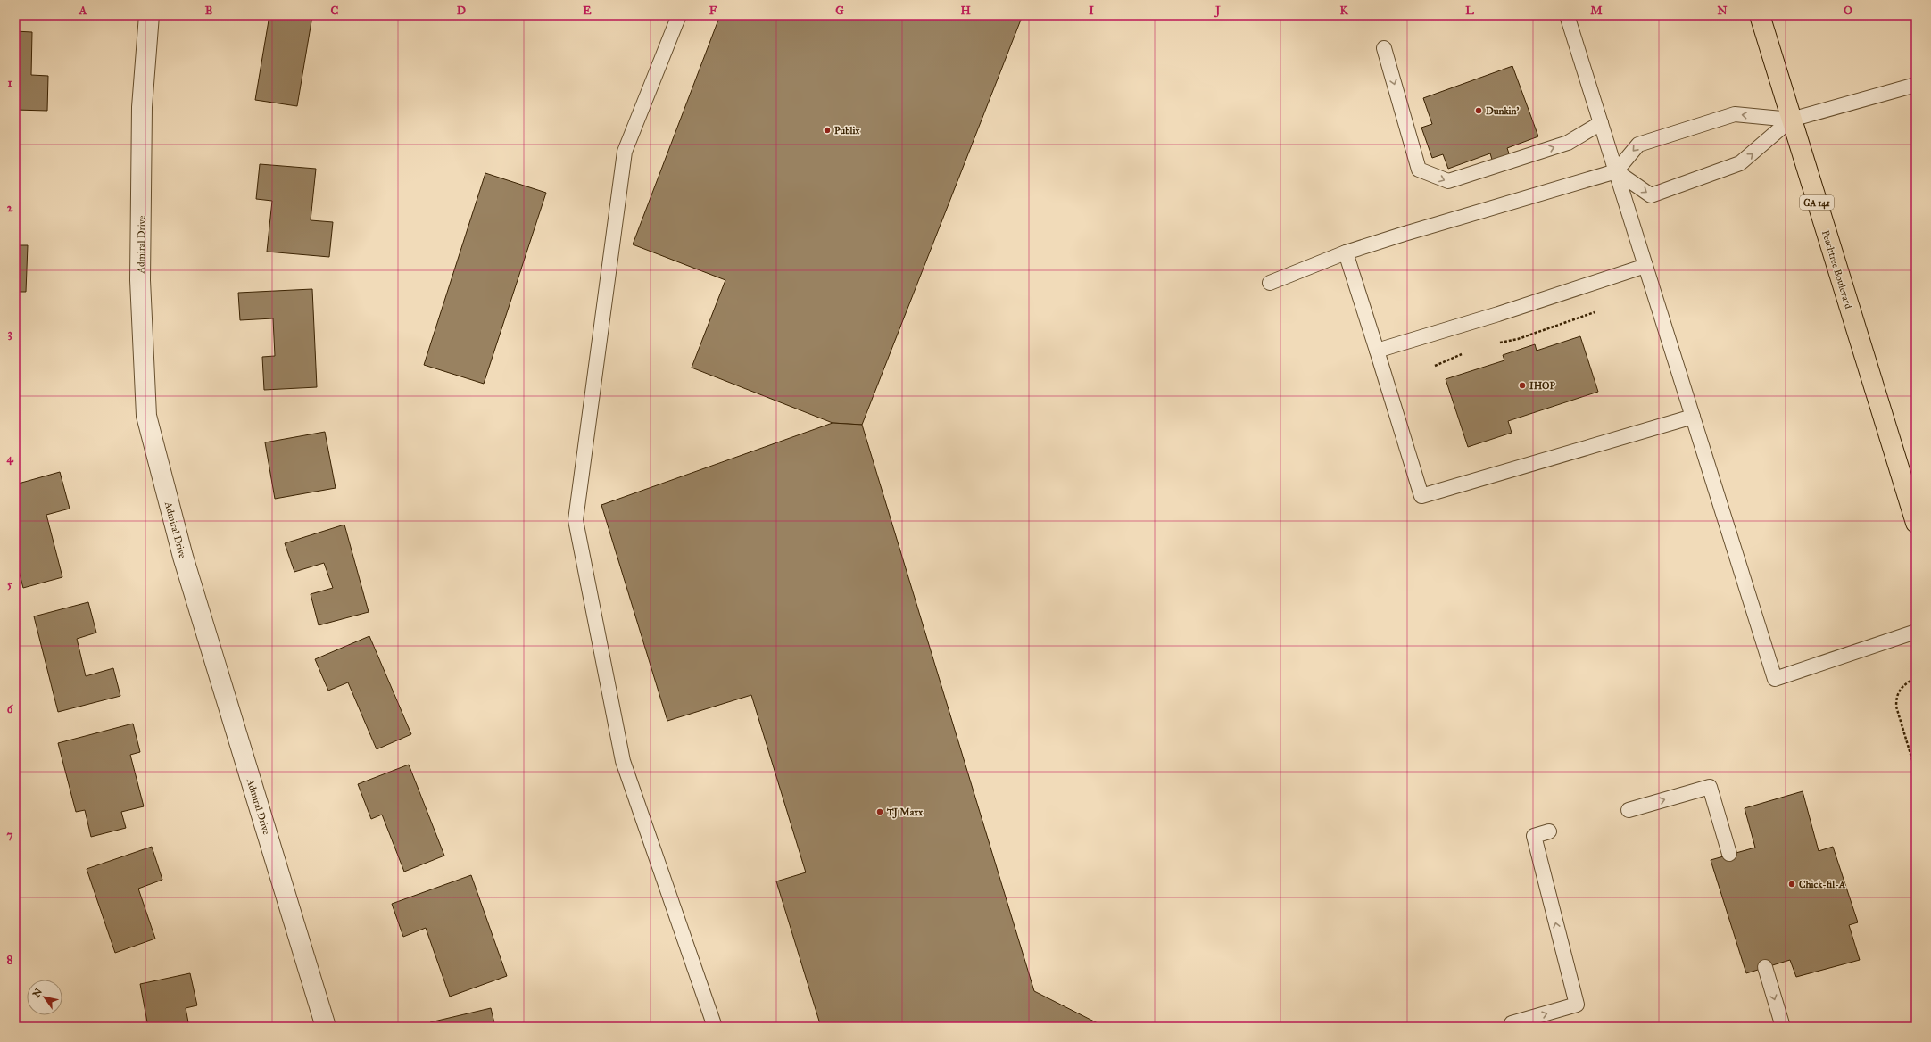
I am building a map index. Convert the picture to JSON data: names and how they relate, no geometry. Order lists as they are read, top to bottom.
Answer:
{
  "streets": {
    "highway": ["GA 141", "Peachtree Boulevard"],
    "street": ["Admiral Drive"]
  },
  "places": [
    "Dunkin'",
    "Publix",
    "IHOP",
    "TJ Maxx",
    "Chick-fil-A"
  ],
  "north": "top left",
  "grid": {
    "columns": [
      "A",
      "B",
      "C",
      "D",
      "E",
      "F",
      "G",
      "H",
      "I",
      "J",
      "K",
      "L",
      "M",
      "N",
      "O"
    ],
    "rows": [
      "1",
      "2",
      "3",
      "4",
      "5",
      "6",
      "7",
      "8"
    ]
  }
}
